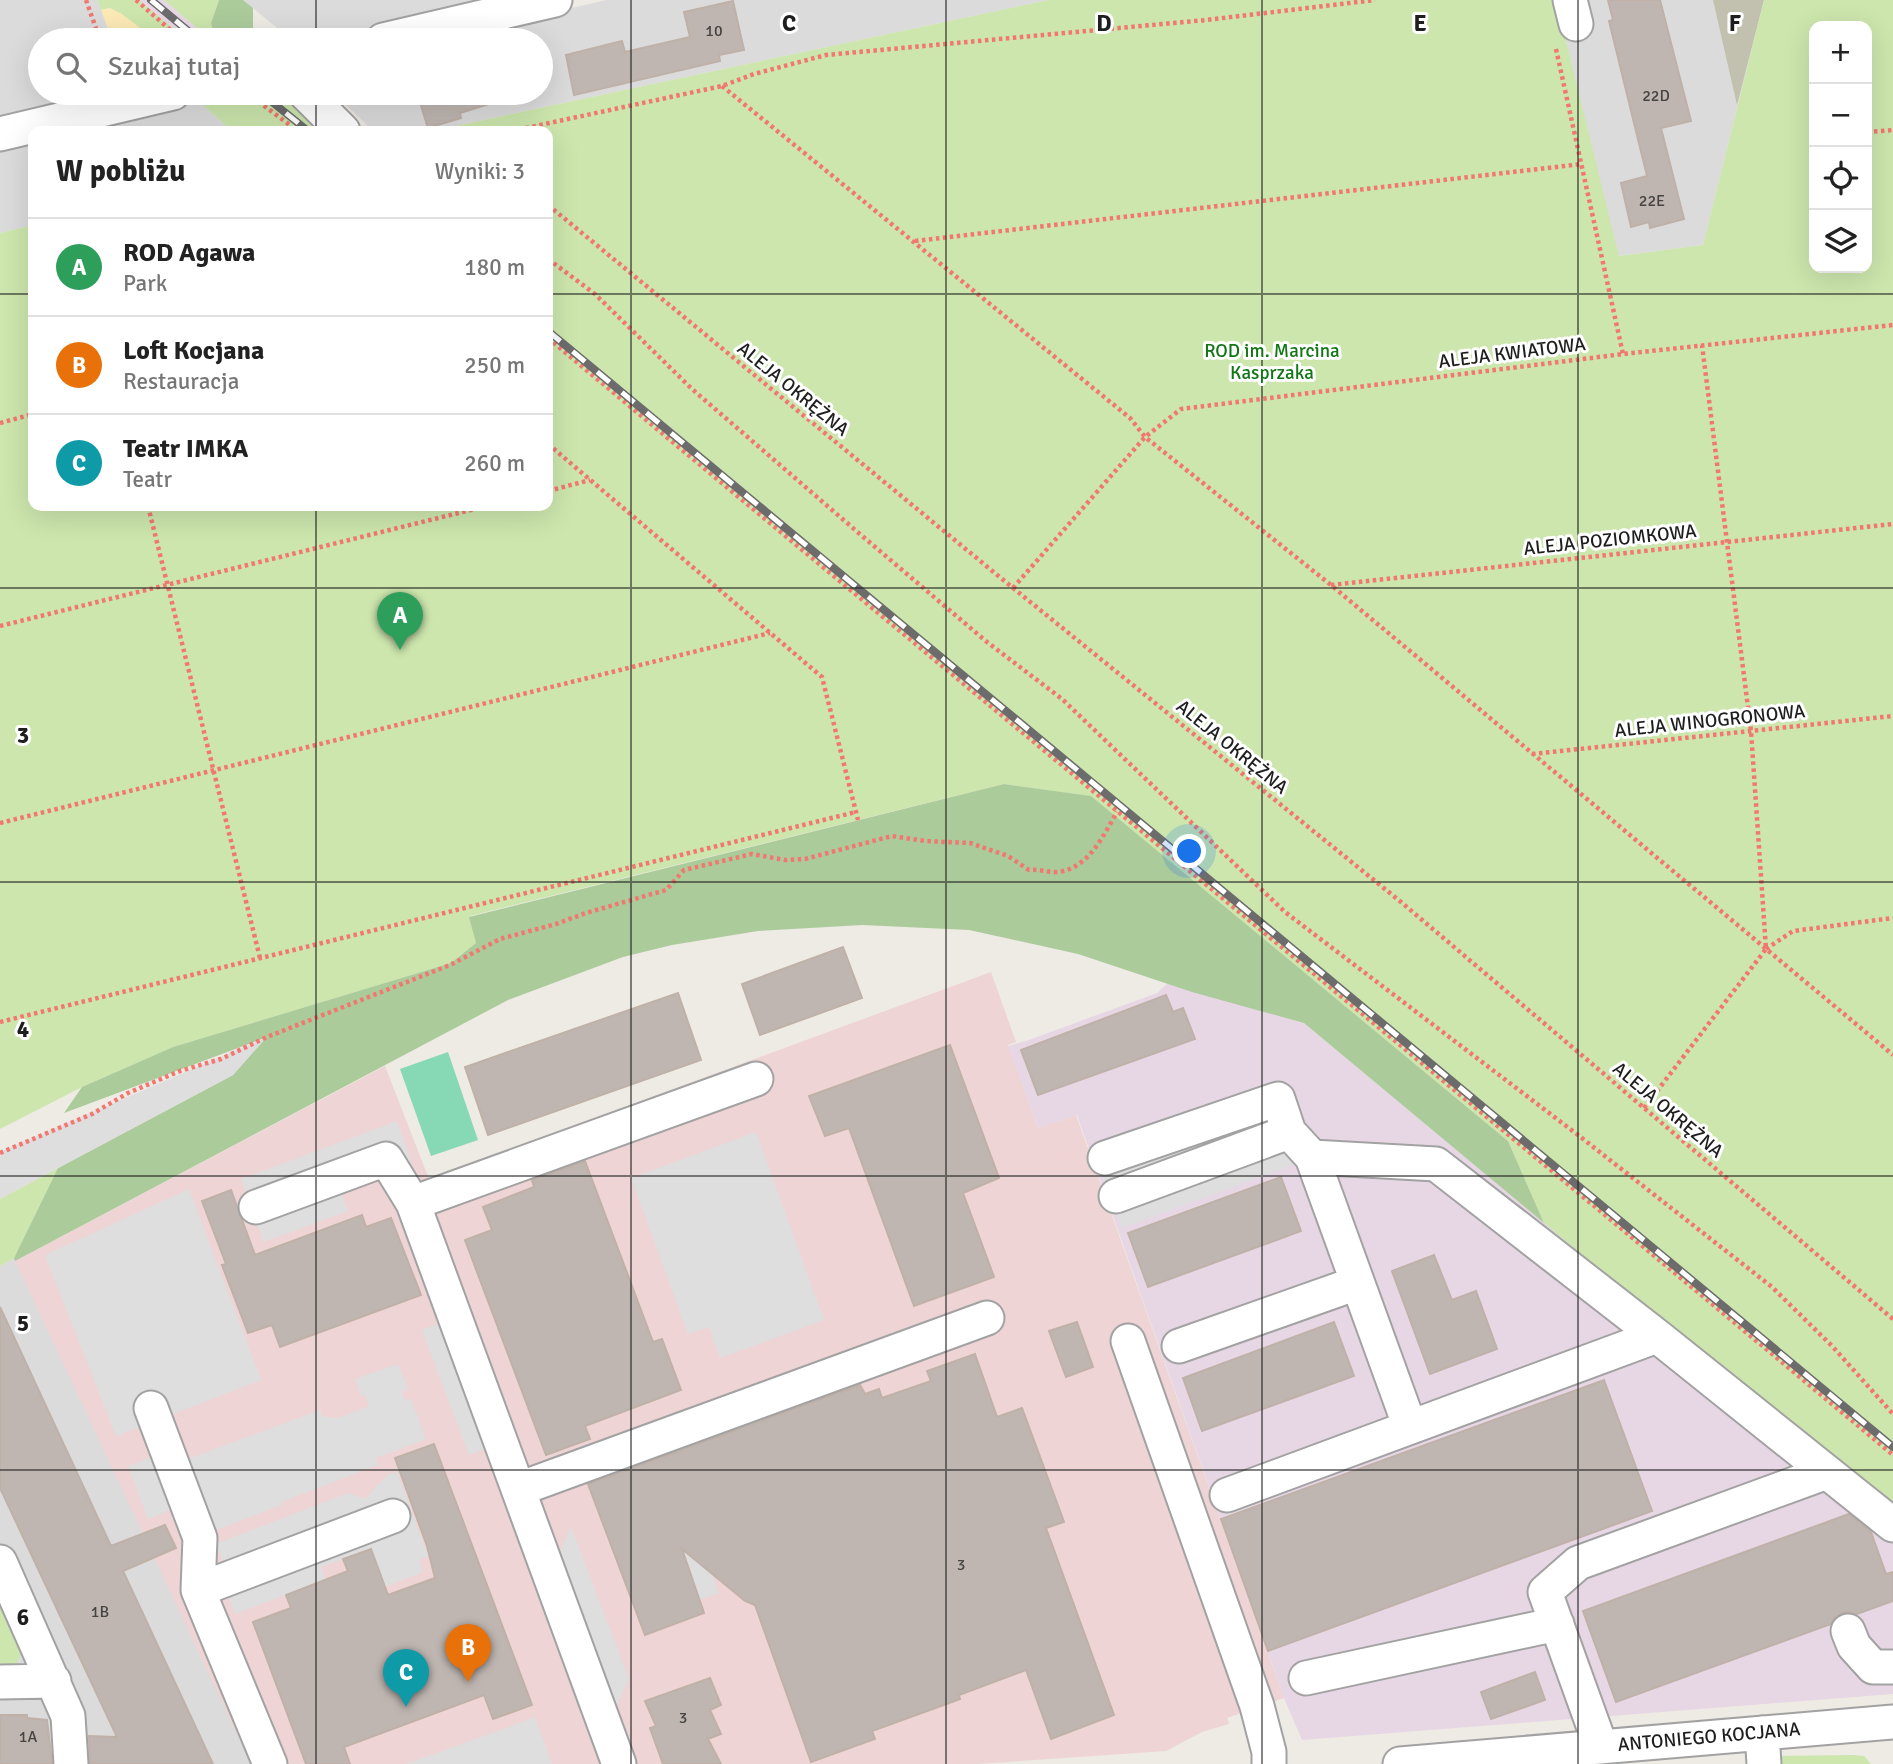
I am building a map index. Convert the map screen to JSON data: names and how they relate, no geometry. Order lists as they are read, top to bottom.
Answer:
{
  "streets": {
    "street": ["ANTONIEGO KOCJANA"],
    "path": [
      "ALEJA KWIATOWA",
      "ALEJA OKRĘŻNA",
      "ALEJA POZIOMKOWA",
      "ALEJA WINOGRONOWA"
    ]
  },
  "crossings": [
    ["ALEJA KWIATOWA", "ALEJA OKRĘŻNA"]
  ],
  "parks": ["ROD im. Marcina Kasprzaka"],
  "house_numbers": [
    "10",
    "22D",
    "22E",
    "3",
    "1B",
    "3",
    "1A"
  ],
  "page": {
    "map_buttons": ["+", "−"],
    "search": "Szukaj tutaj",
    "heading": ["W pobliżu", "Wyniki: 3"],
    "list": [
      {
        "mark": "A",
        "name": "ROD Agawa",
        "note": "Park",
        "value": "180 m"
      },
      {
        "mark": "B",
        "name": "Loft Kocjana",
        "note": "Restauracja",
        "value": "250 m"
      },
      {
        "mark": "C",
        "name": "Teatr IMKA",
        "note": "Teatr",
        "value": "260 m"
      }
    ],
    "pins": ["A", "B", "C"]
  },
  "grid": {
    "columns": [
      "C",
      "D",
      "E",
      "F"
    ],
    "rows": [
      "3",
      "4",
      "5",
      "6"
    ]
  }
}
